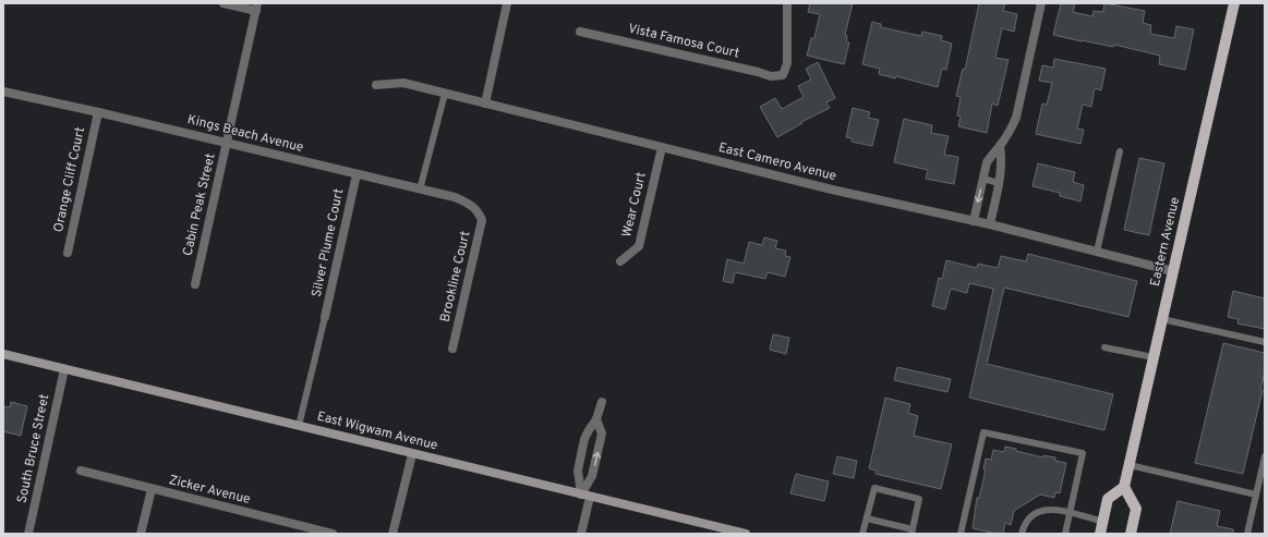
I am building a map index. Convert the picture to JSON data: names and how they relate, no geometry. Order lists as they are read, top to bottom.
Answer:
{
  "streets": {
    "main road": ["Eastern Avenue", "East Wigwam Avenue"],
    "street": [
      "Vista Famosa Court",
      "Kings Beach Avenue",
      "East Camero Avenue",
      "Orange Cliff Court",
      "Cabin Peak Street",
      "Wear Court",
      "Silver Plume Court",
      "Brookline Court",
      "South Bruce Street",
      "Zicker Avenue"
    ]
  },
  "crossings": [
    ["Kings Beach Avenue", "Orange Cliff Court"],
    ["Kings Beach Avenue", "Cabin Peak Street"],
    ["Kings Beach Avenue", "Silver Plume Court"],
    ["Kings Beach Avenue", "Brookline Court"],
    ["East Camero Avenue", "Wear Court"],
    ["East Camero Avenue", "Eastern Avenue"],
    ["East Wigwam Avenue", "South Bruce Street"]
  ]
}
